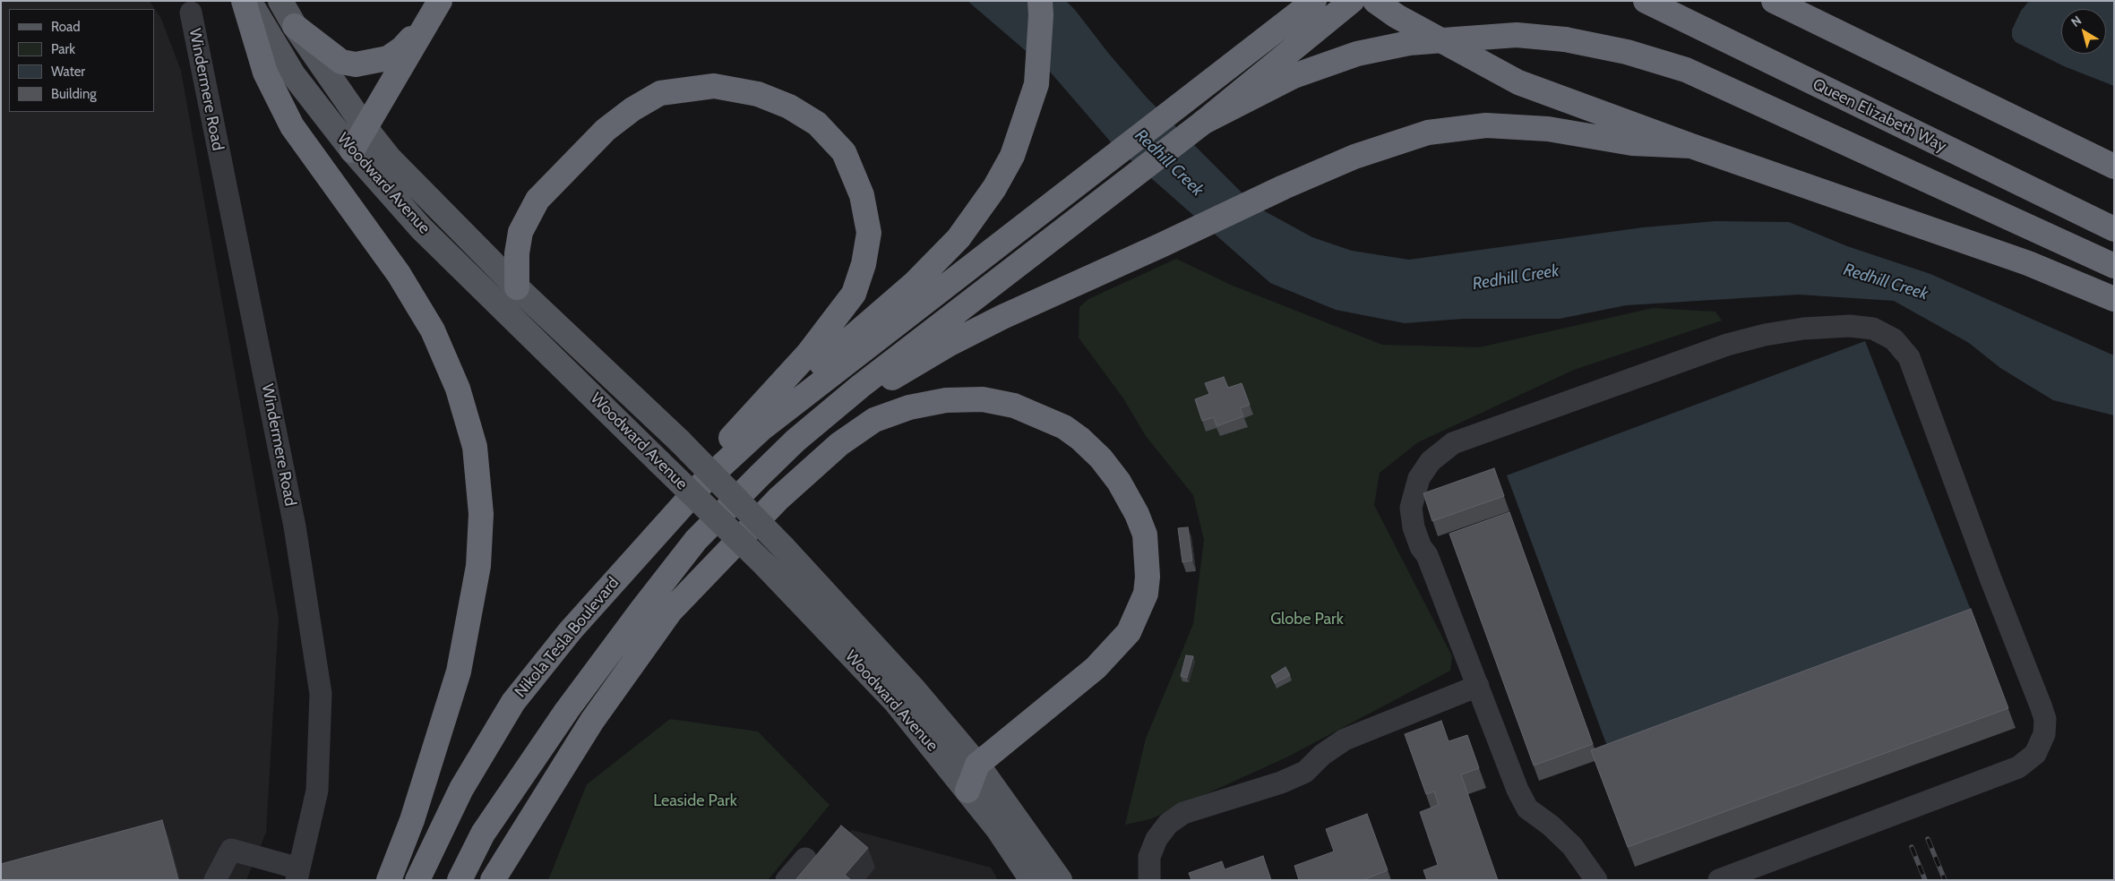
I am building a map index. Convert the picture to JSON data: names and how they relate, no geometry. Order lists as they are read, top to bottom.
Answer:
{
  "streets": {
    "highway": ["Queen Elizabeth Way", "Nikola Tesla Boulevard"],
    "main road": ["Woodward Avenue"],
    "street": ["Windermere Road"]
  },
  "water": ["Redhill Creek"],
  "parks": ["Globe Park", "Leaside Park"],
  "legend": [
    "Road",
    "Park",
    "Water",
    "Building"
  ],
  "north": "top left"
}
